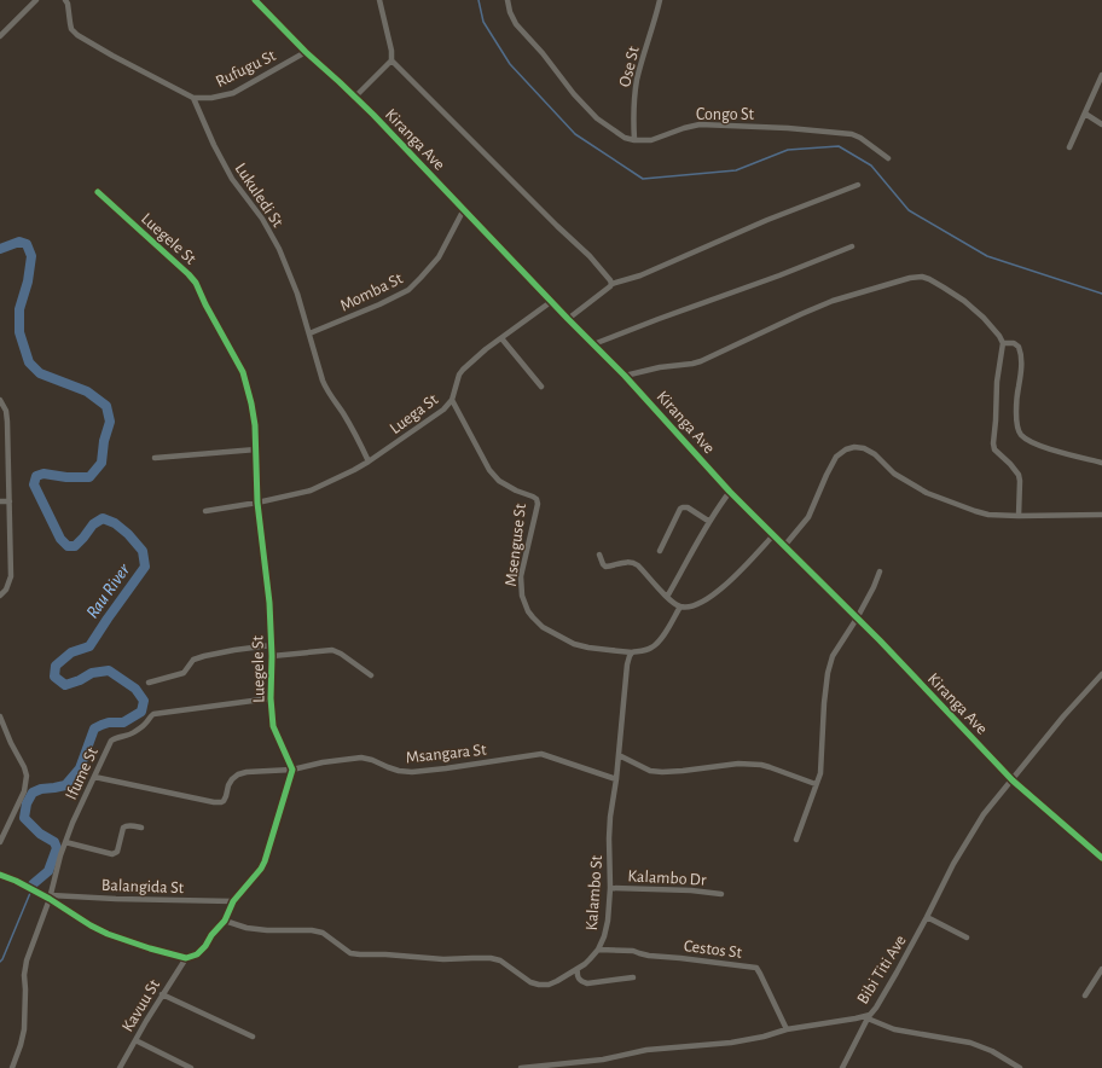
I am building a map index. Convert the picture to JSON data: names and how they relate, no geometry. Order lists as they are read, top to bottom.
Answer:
{
  "streets": {
    "street": [
      "Ose St",
      "Rufugu St",
      "Congo St",
      "Kiranga Ave",
      "Lukuledi St",
      "Luegele St",
      "Momba St",
      "Luega St",
      "Msenguse St",
      "Msangara St",
      "Ifume St",
      "Kalambo Dr",
      "Balangida St",
      "Kalambo St",
      "Cestos St",
      "Bibi Titi Ave",
      "Kavuu St"
    ]
  },
  "crossings": [
    ["Ose St", "Congo St"],
    ["Rufugu St", "Kiranga Ave"],
    ["Rufugu St", "Lukuledi St"],
    ["Kiranga Ave", "Momba St"],
    ["Kiranga Ave", "Luega St"],
    ["Kiranga Ave", "Bibi Titi Ave"],
    ["Lukuledi St", "Momba St"],
    ["Lukuledi St", "Luega St"],
    ["Luegele St", "Luega St"],
    ["Luegele St", "Msangara St"],
    ["Luegele St", "Ifume St"],
    ["Luega St", "Msenguse St"],
    ["Msenguse St", "Kalambo St"],
    ["Msangara St", "Ifume St"],
    ["Msangara St", "Kalambo St"],
    ["Ifume St", "Balangida St"],
    ["Kalambo Dr", "Kalambo St"],
    ["Kalambo St", "Cestos St"],
    ["Cestos St", "Bibi Titi Ave"]
  ],
  "water": ["Rau River"]
}
